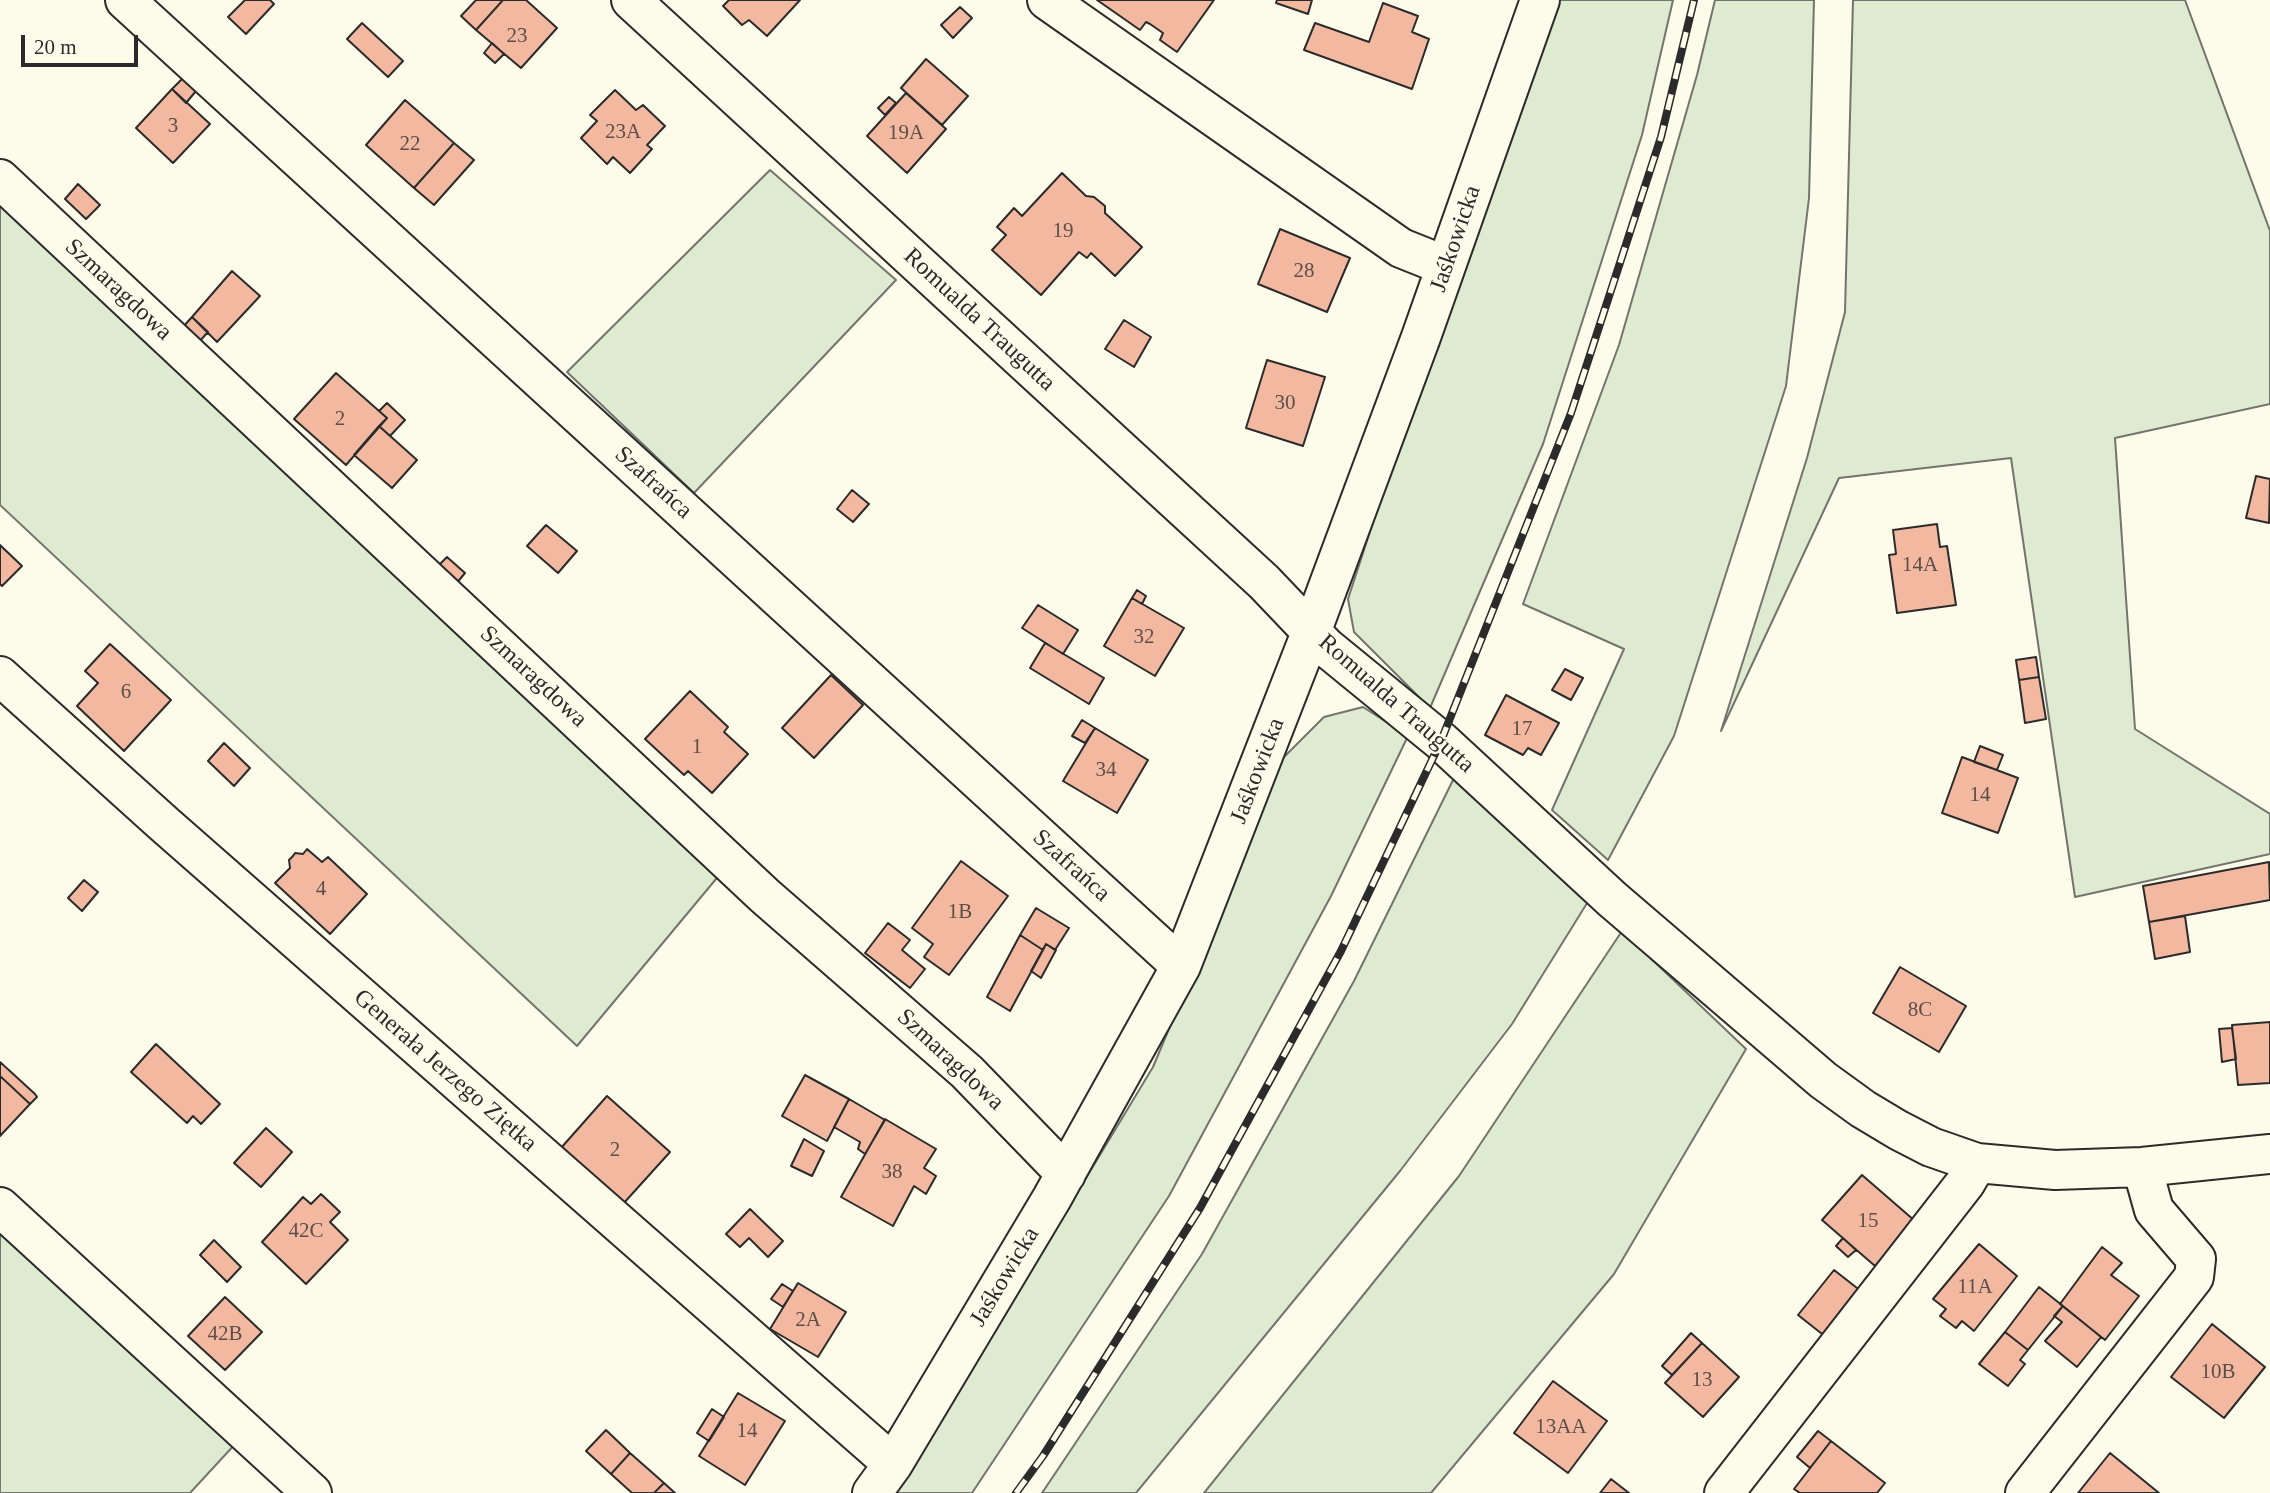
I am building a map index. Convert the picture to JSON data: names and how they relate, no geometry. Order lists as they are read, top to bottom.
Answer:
{
  "streets": {
    "street": [
      "Jaśkowicka",
      "Szmaragdowa",
      "Romualda Traugutta",
      "Szafrańca",
      "Generała Jerzego Ziętka"
    ]
  },
  "crossings": [
    ["Jaśkowicka", "Szmaragdowa"],
    ["Jaśkowicka", "Romualda Traugutta"],
    ["Jaśkowicka", "Szafrańca"],
    ["Jaśkowicka", "Generała Jerzego Ziętka"]
  ],
  "house_numbers": [
    "23",
    "3",
    "23A",
    "19A",
    "22",
    "19",
    "28",
    "30",
    "2",
    "14A",
    "32",
    "6",
    "17",
    "1",
    "34",
    "14",
    "4",
    "1B",
    "8C",
    "2",
    "38",
    "15",
    "42C",
    "11A",
    "2A",
    "42B",
    "10B",
    "13",
    "13AA",
    "14"
  ],
  "scale_bar": "20 m"
}
